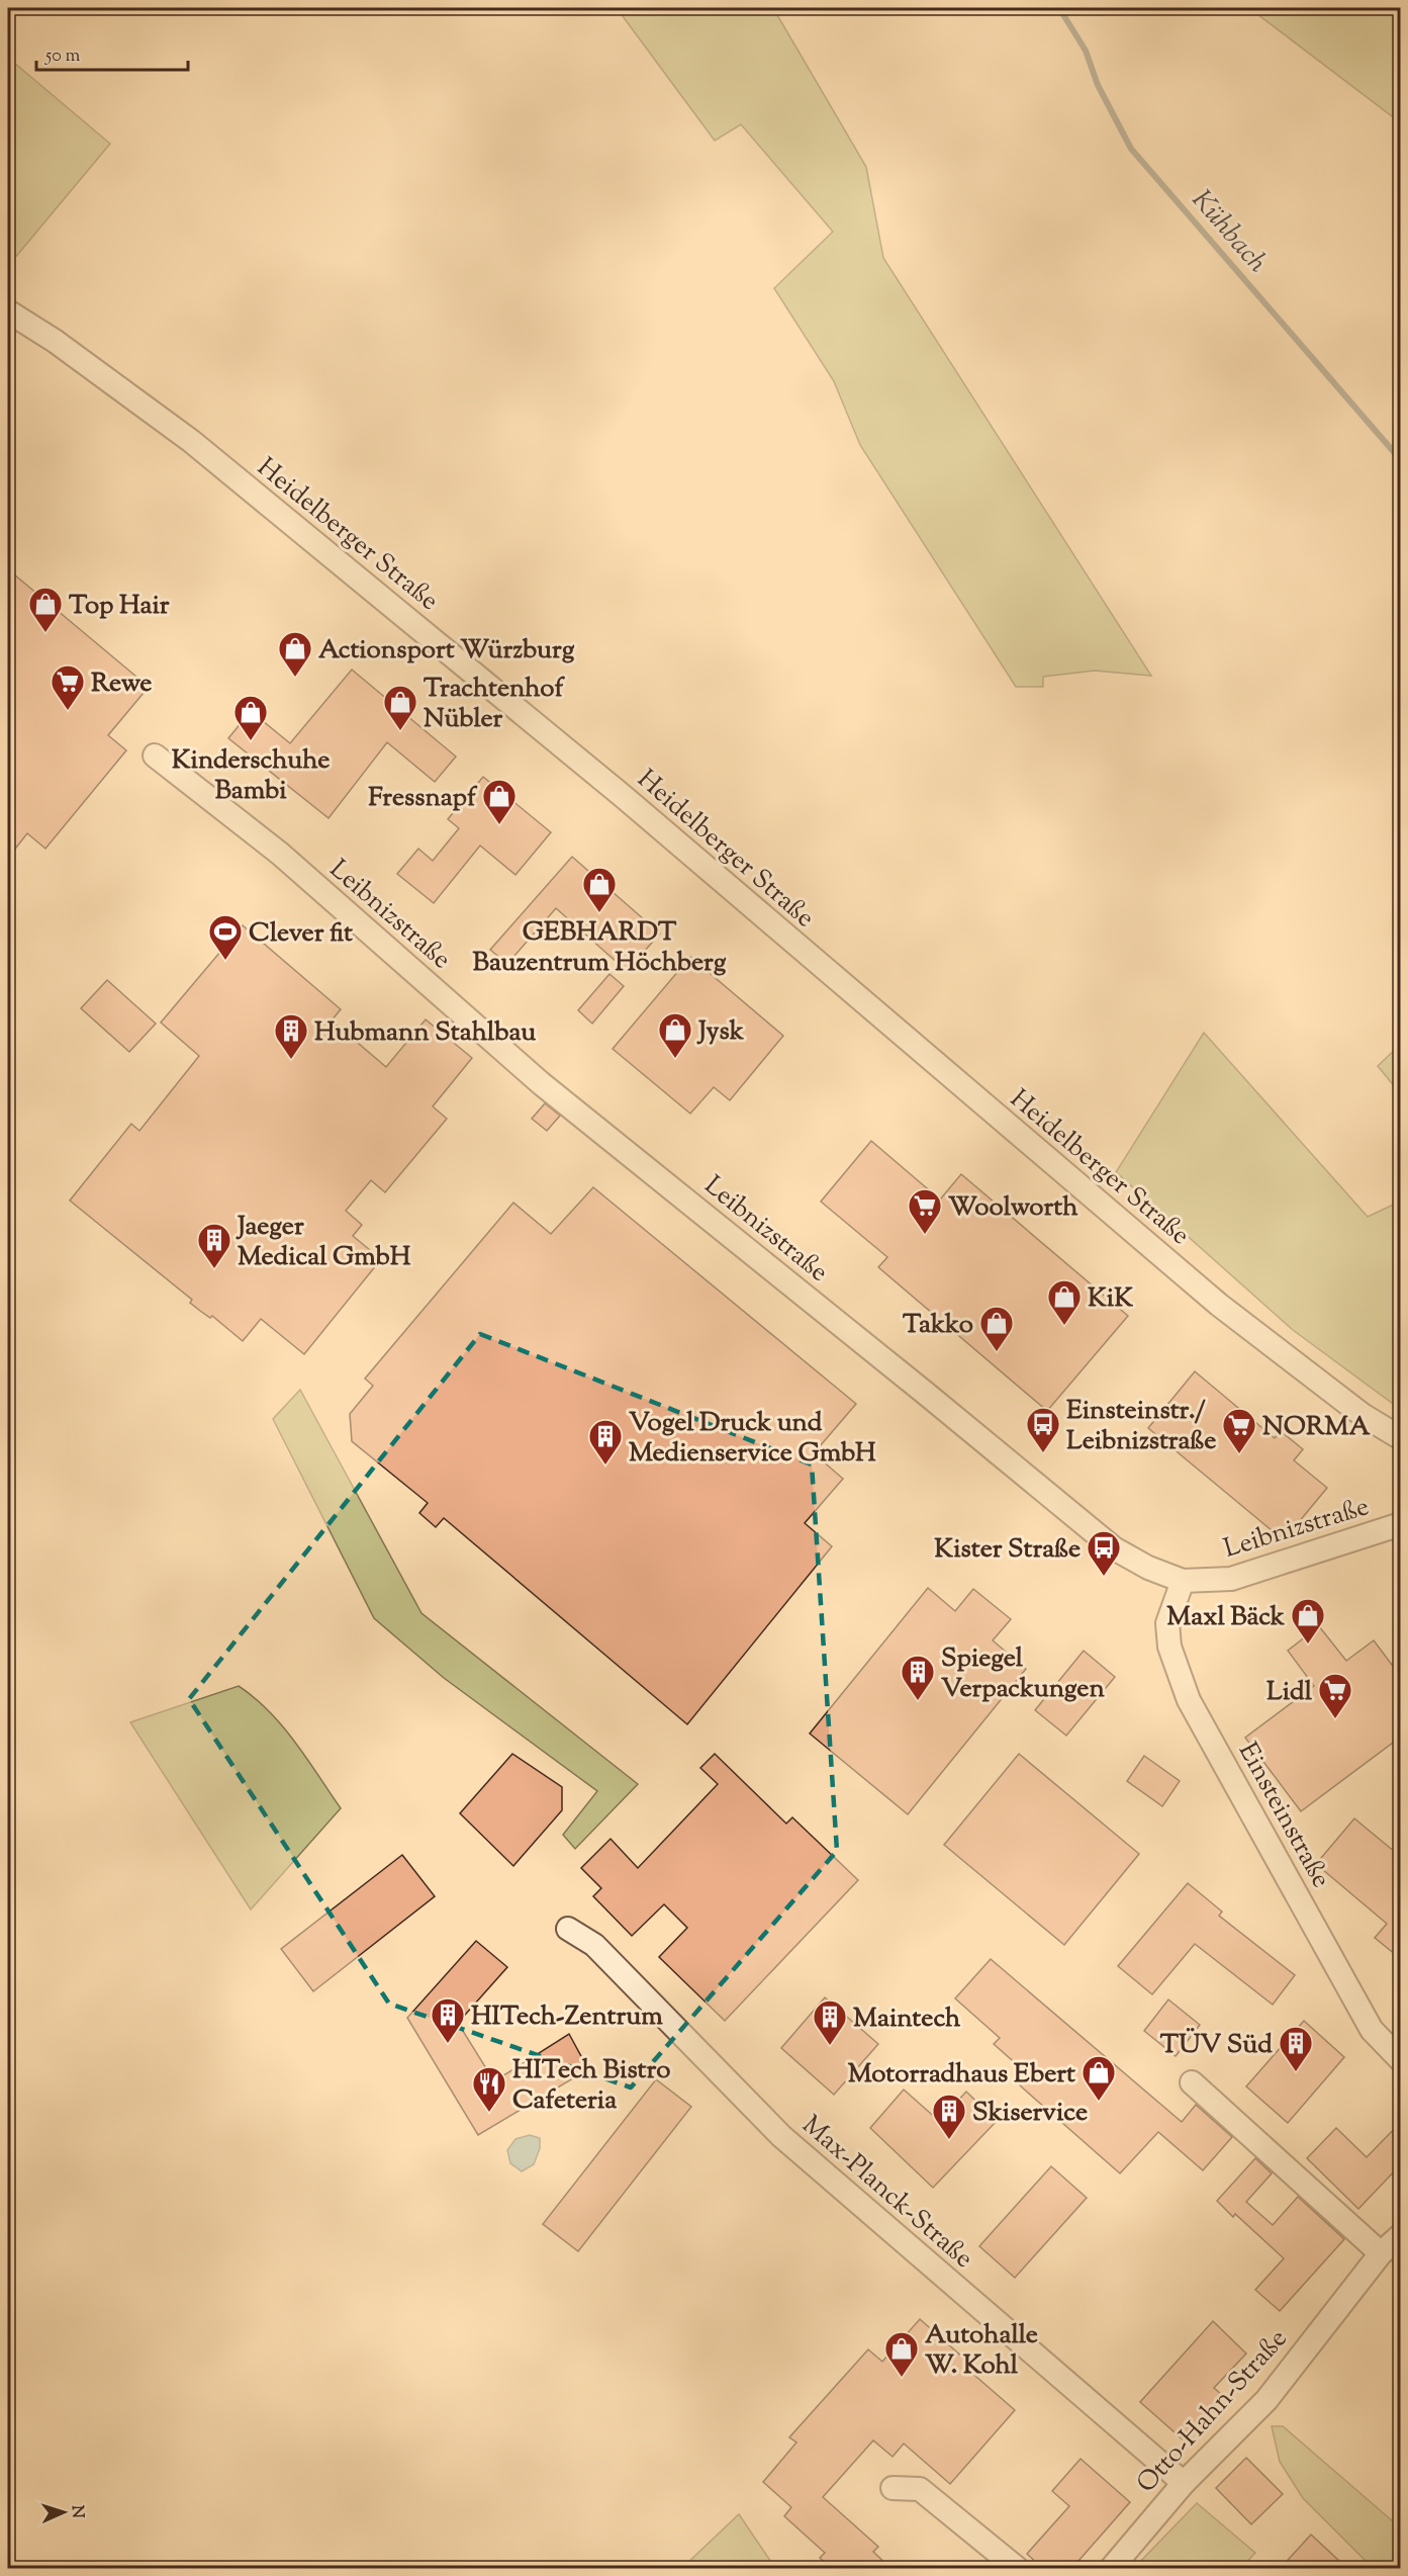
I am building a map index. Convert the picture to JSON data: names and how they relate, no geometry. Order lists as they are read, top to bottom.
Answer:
{
  "streets": {
    "street": [
      "Heidelberger Straße",
      "Leibnizstraße",
      "Einsteinstraße",
      "Max-Planck-Straße",
      "Otto-Hahn-Straße"
    ]
  },
  "crossings": [
    ["Leibnizstraße", "Einsteinstraße"],
    ["Max-Planck-Straße", "Otto-Hahn-Straße"]
  ],
  "water": ["Kühbach"],
  "places": {
    "shop": [
      "Top Hair",
      "Actionsport Würzburg",
      "Trachtenhof Nübler",
      "Kinderschuhe Bambi",
      "Fressnapf",
      "GEBHARDT Bauzentrum Höchberg",
      "Jysk",
      "KiK",
      "Takko",
      "Maxl Bäck",
      "Motorradhaus Ebert",
      "Autohalle W. Kohl"
    ],
    "supermarket": [
      "Rewe",
      "Woolworth",
      "NORMA",
      "Lidl"
    ],
    "sports": ["Clever fit"],
    "building": [
      "Hubmann Stahlbau",
      "Jaeger Medical GmbH",
      "Vogel Druck und Medienservice GmbH",
      "Spiegel Verpackungen",
      "HITech-Zentrum",
      "Maintech",
      "TÜV Süd",
      "Skiservice"
    ],
    "bus stop": ["Einsteinstr./ Leibnizstraße", "Kister Straße"],
    "restaurant": ["HITech Bistro Cafeteria"]
  },
  "scale_bar": "50 m",
  "north": "right"
}
